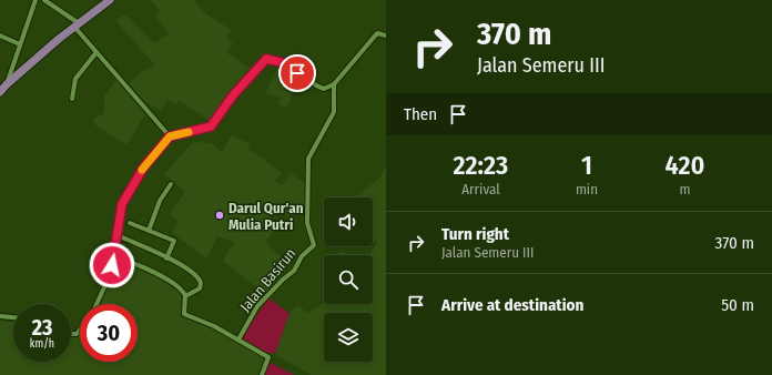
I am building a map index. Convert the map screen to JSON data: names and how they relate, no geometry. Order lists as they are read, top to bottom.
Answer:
{
  "streets": {
    "street": ["Jalan Basirun"]
  },
  "places": ["Darul Qur'an Mulia Putri"],
  "page": {
    "turn": ["370 m", "Jalan Semeru III"],
    "then": "Then",
    "eta": [
      "22:23",
      "Arrival",
      "1",
      "min",
      "420",
      "m"
    ],
    "list": [
      {
        "name": "Turn right",
        "note": "Jalan Semeru III",
        "value": "370 m"
      },
      {
        "name": "Arrive at destination",
        "value": "50 m"
      }
    ],
    "speed": "23 km/h",
    "limit": "30"
  }
}
